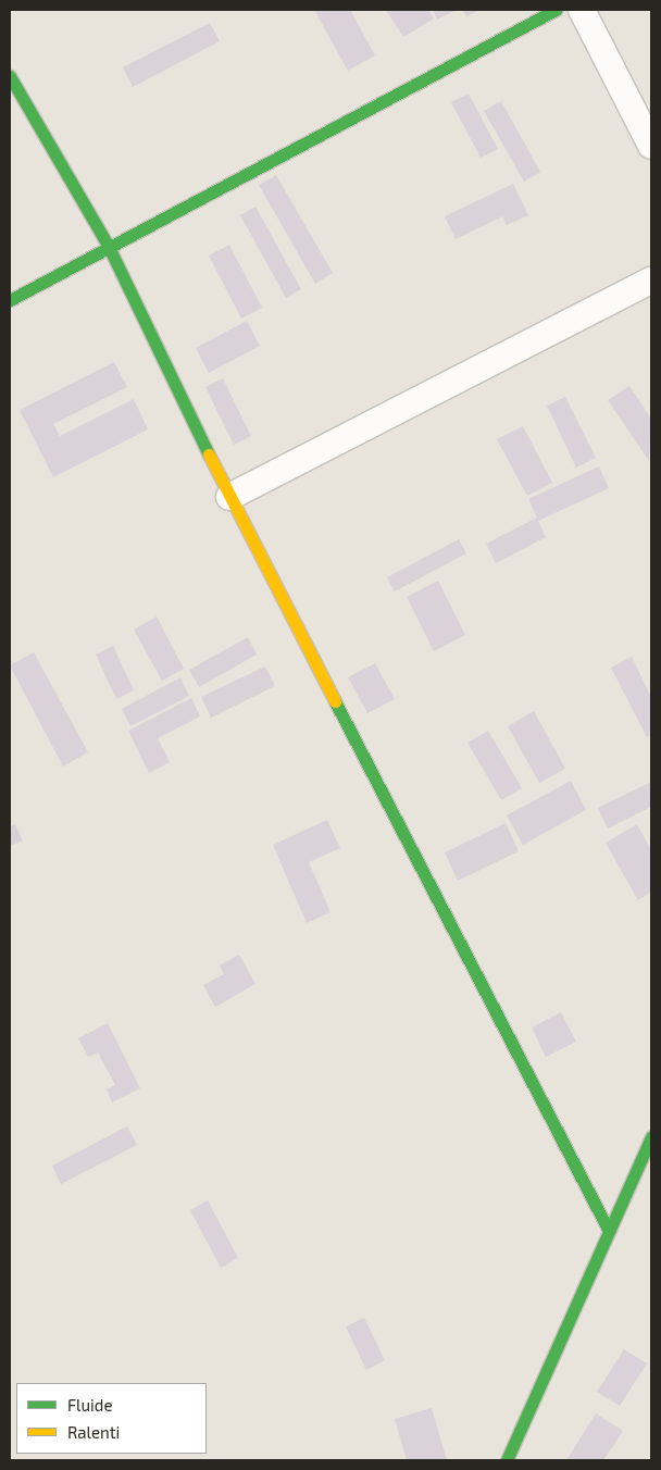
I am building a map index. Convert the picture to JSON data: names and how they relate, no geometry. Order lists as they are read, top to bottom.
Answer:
{
  "legend": ["Fluide", "Ralenti"]
}
